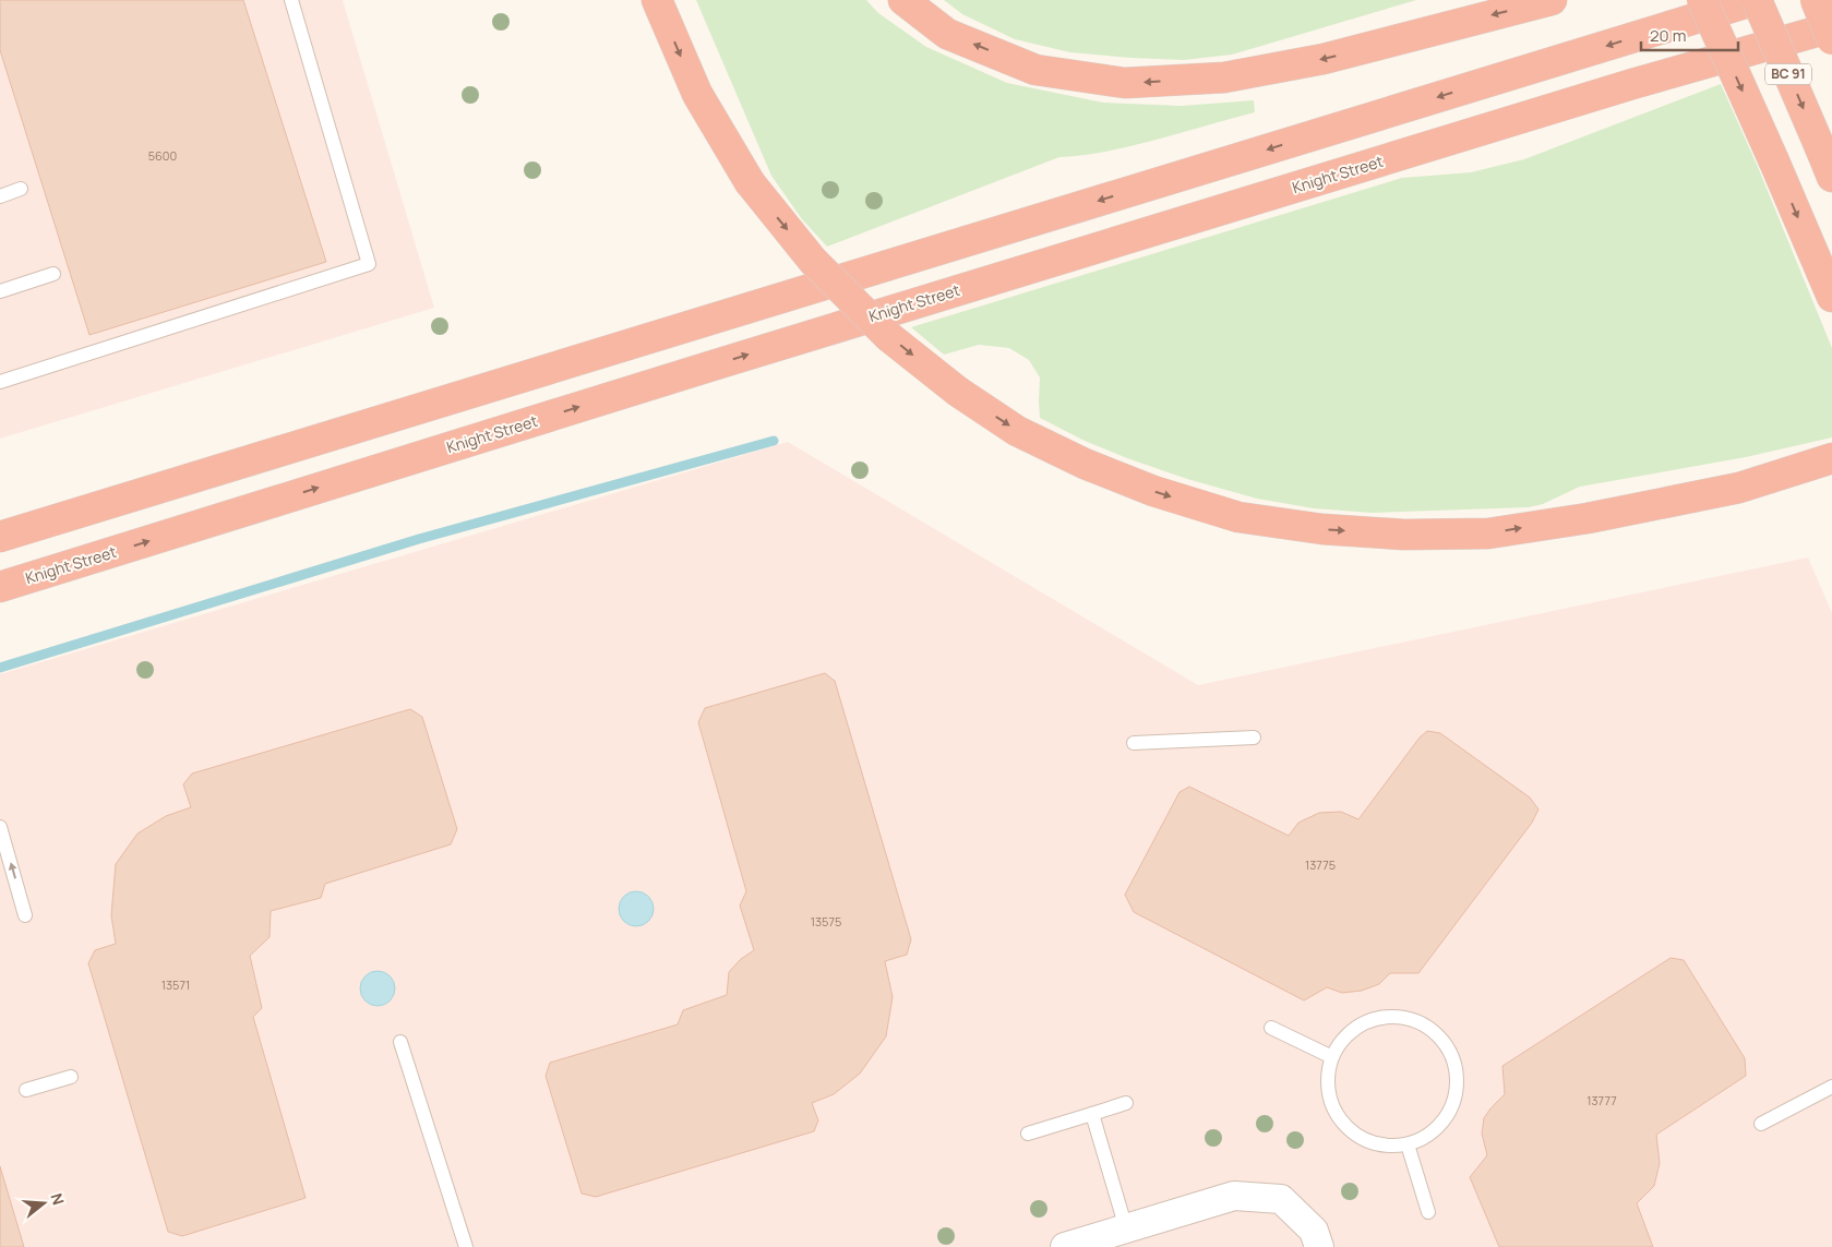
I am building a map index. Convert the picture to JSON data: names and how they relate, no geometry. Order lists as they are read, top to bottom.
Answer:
{
  "streets": {
    "highway": ["BC 91", "Knight Street"]
  },
  "house_numbers": [
    "5600",
    "13775",
    "13575",
    "13571",
    "13777"
  ],
  "scale_bar": "20 m",
  "north": "right"
}
